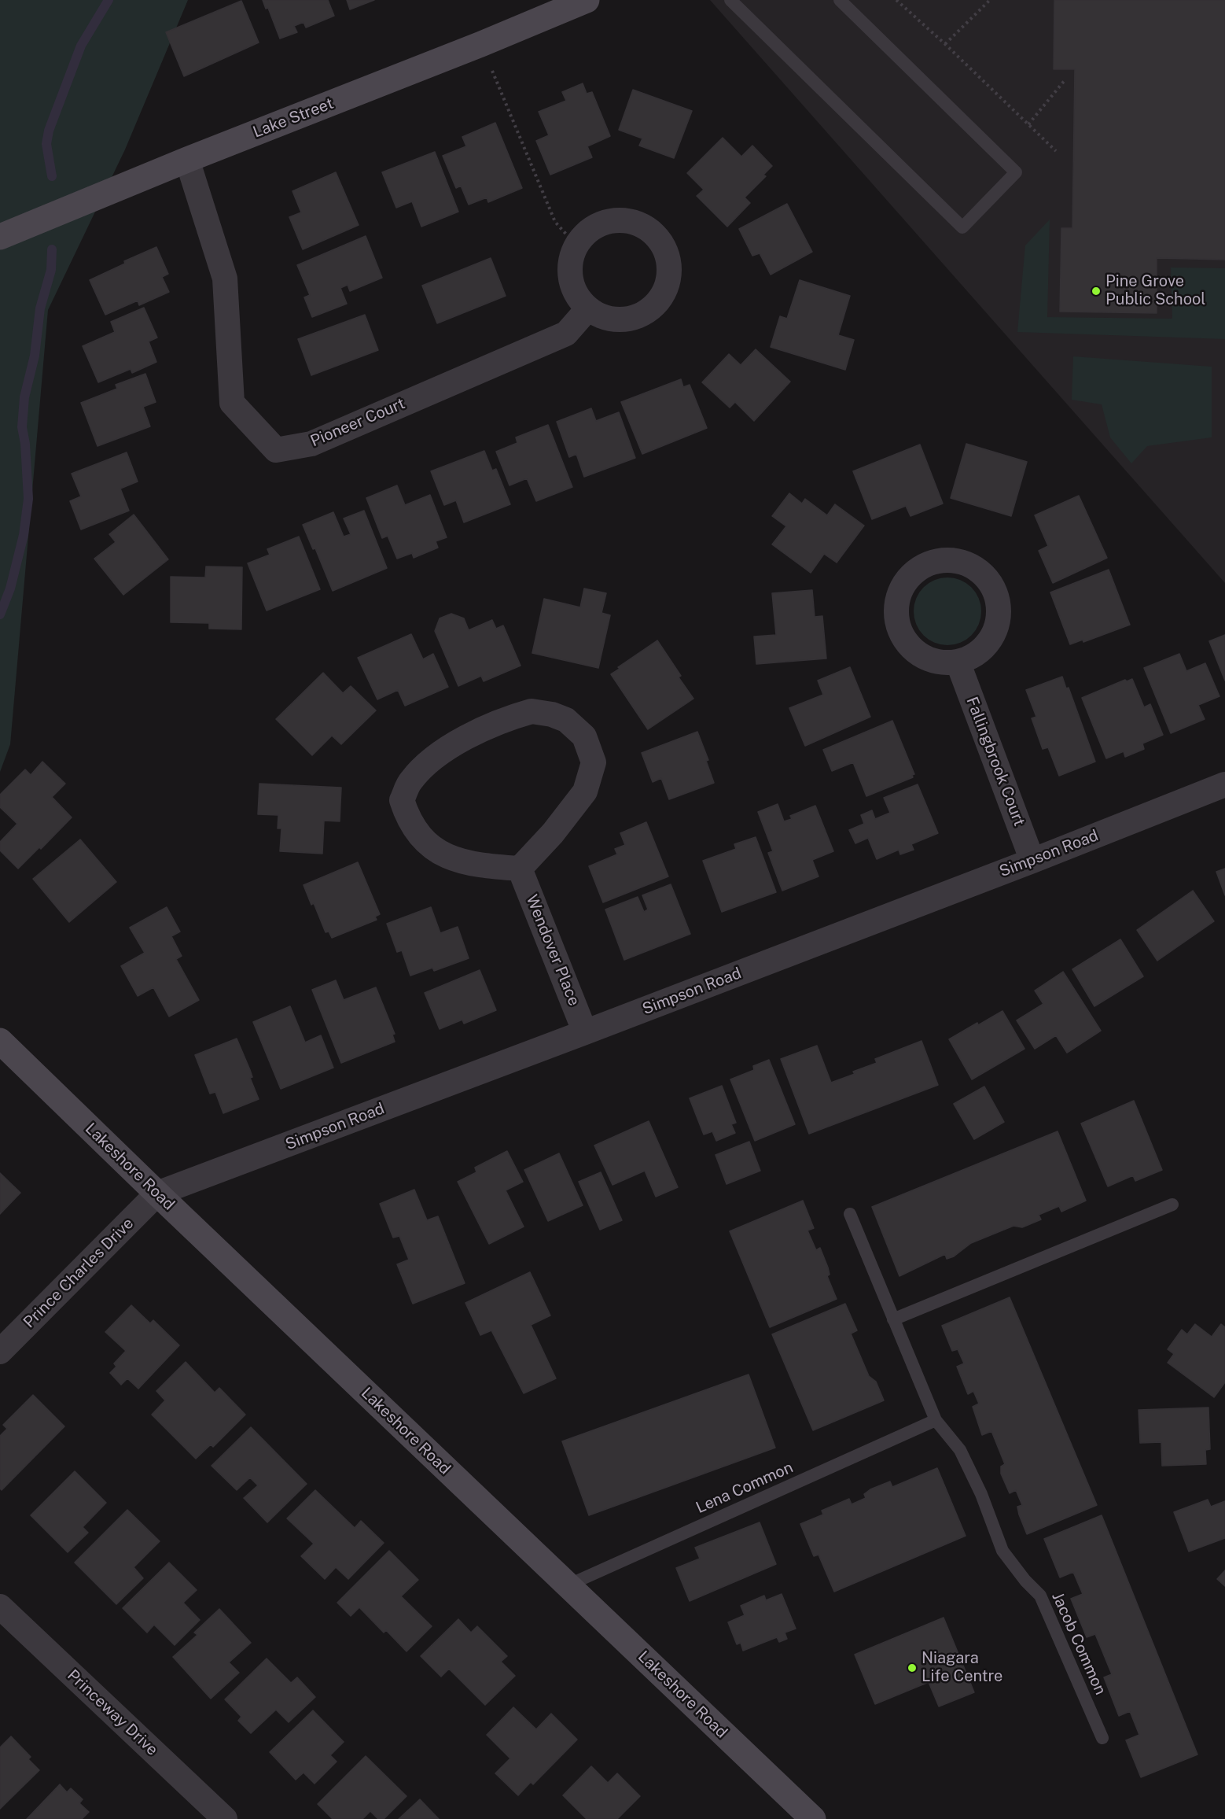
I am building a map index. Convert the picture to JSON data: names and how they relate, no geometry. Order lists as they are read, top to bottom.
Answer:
{
  "streets": {
    "main road": ["Lake Street", "Lakeshore Road"],
    "street": [
      "Pioneer Court",
      "Fallingbrook Court",
      "Simpson Road",
      "Wendover Place",
      "Prince Charles Drive",
      "Princeway Drive"
    ],
    "lane": ["Lena Common", "Jacob Common"]
  },
  "crossings": [
    ["Lake Street", "Pioneer Court"],
    ["Fallingbrook Court", "Simpson Road"],
    ["Simpson Road", "Wendover Place"],
    ["Simpson Road", "Lakeshore Road"],
    ["Simpson Road", "Prince Charles Drive"],
    ["Lakeshore Road", "Prince Charles Drive"],
    ["Lakeshore Road", "Lena Common"],
    ["Lena Common", "Jacob Common"]
  ],
  "places": ["Pine Grove Public School", "Niagara Life Centre"]
}
